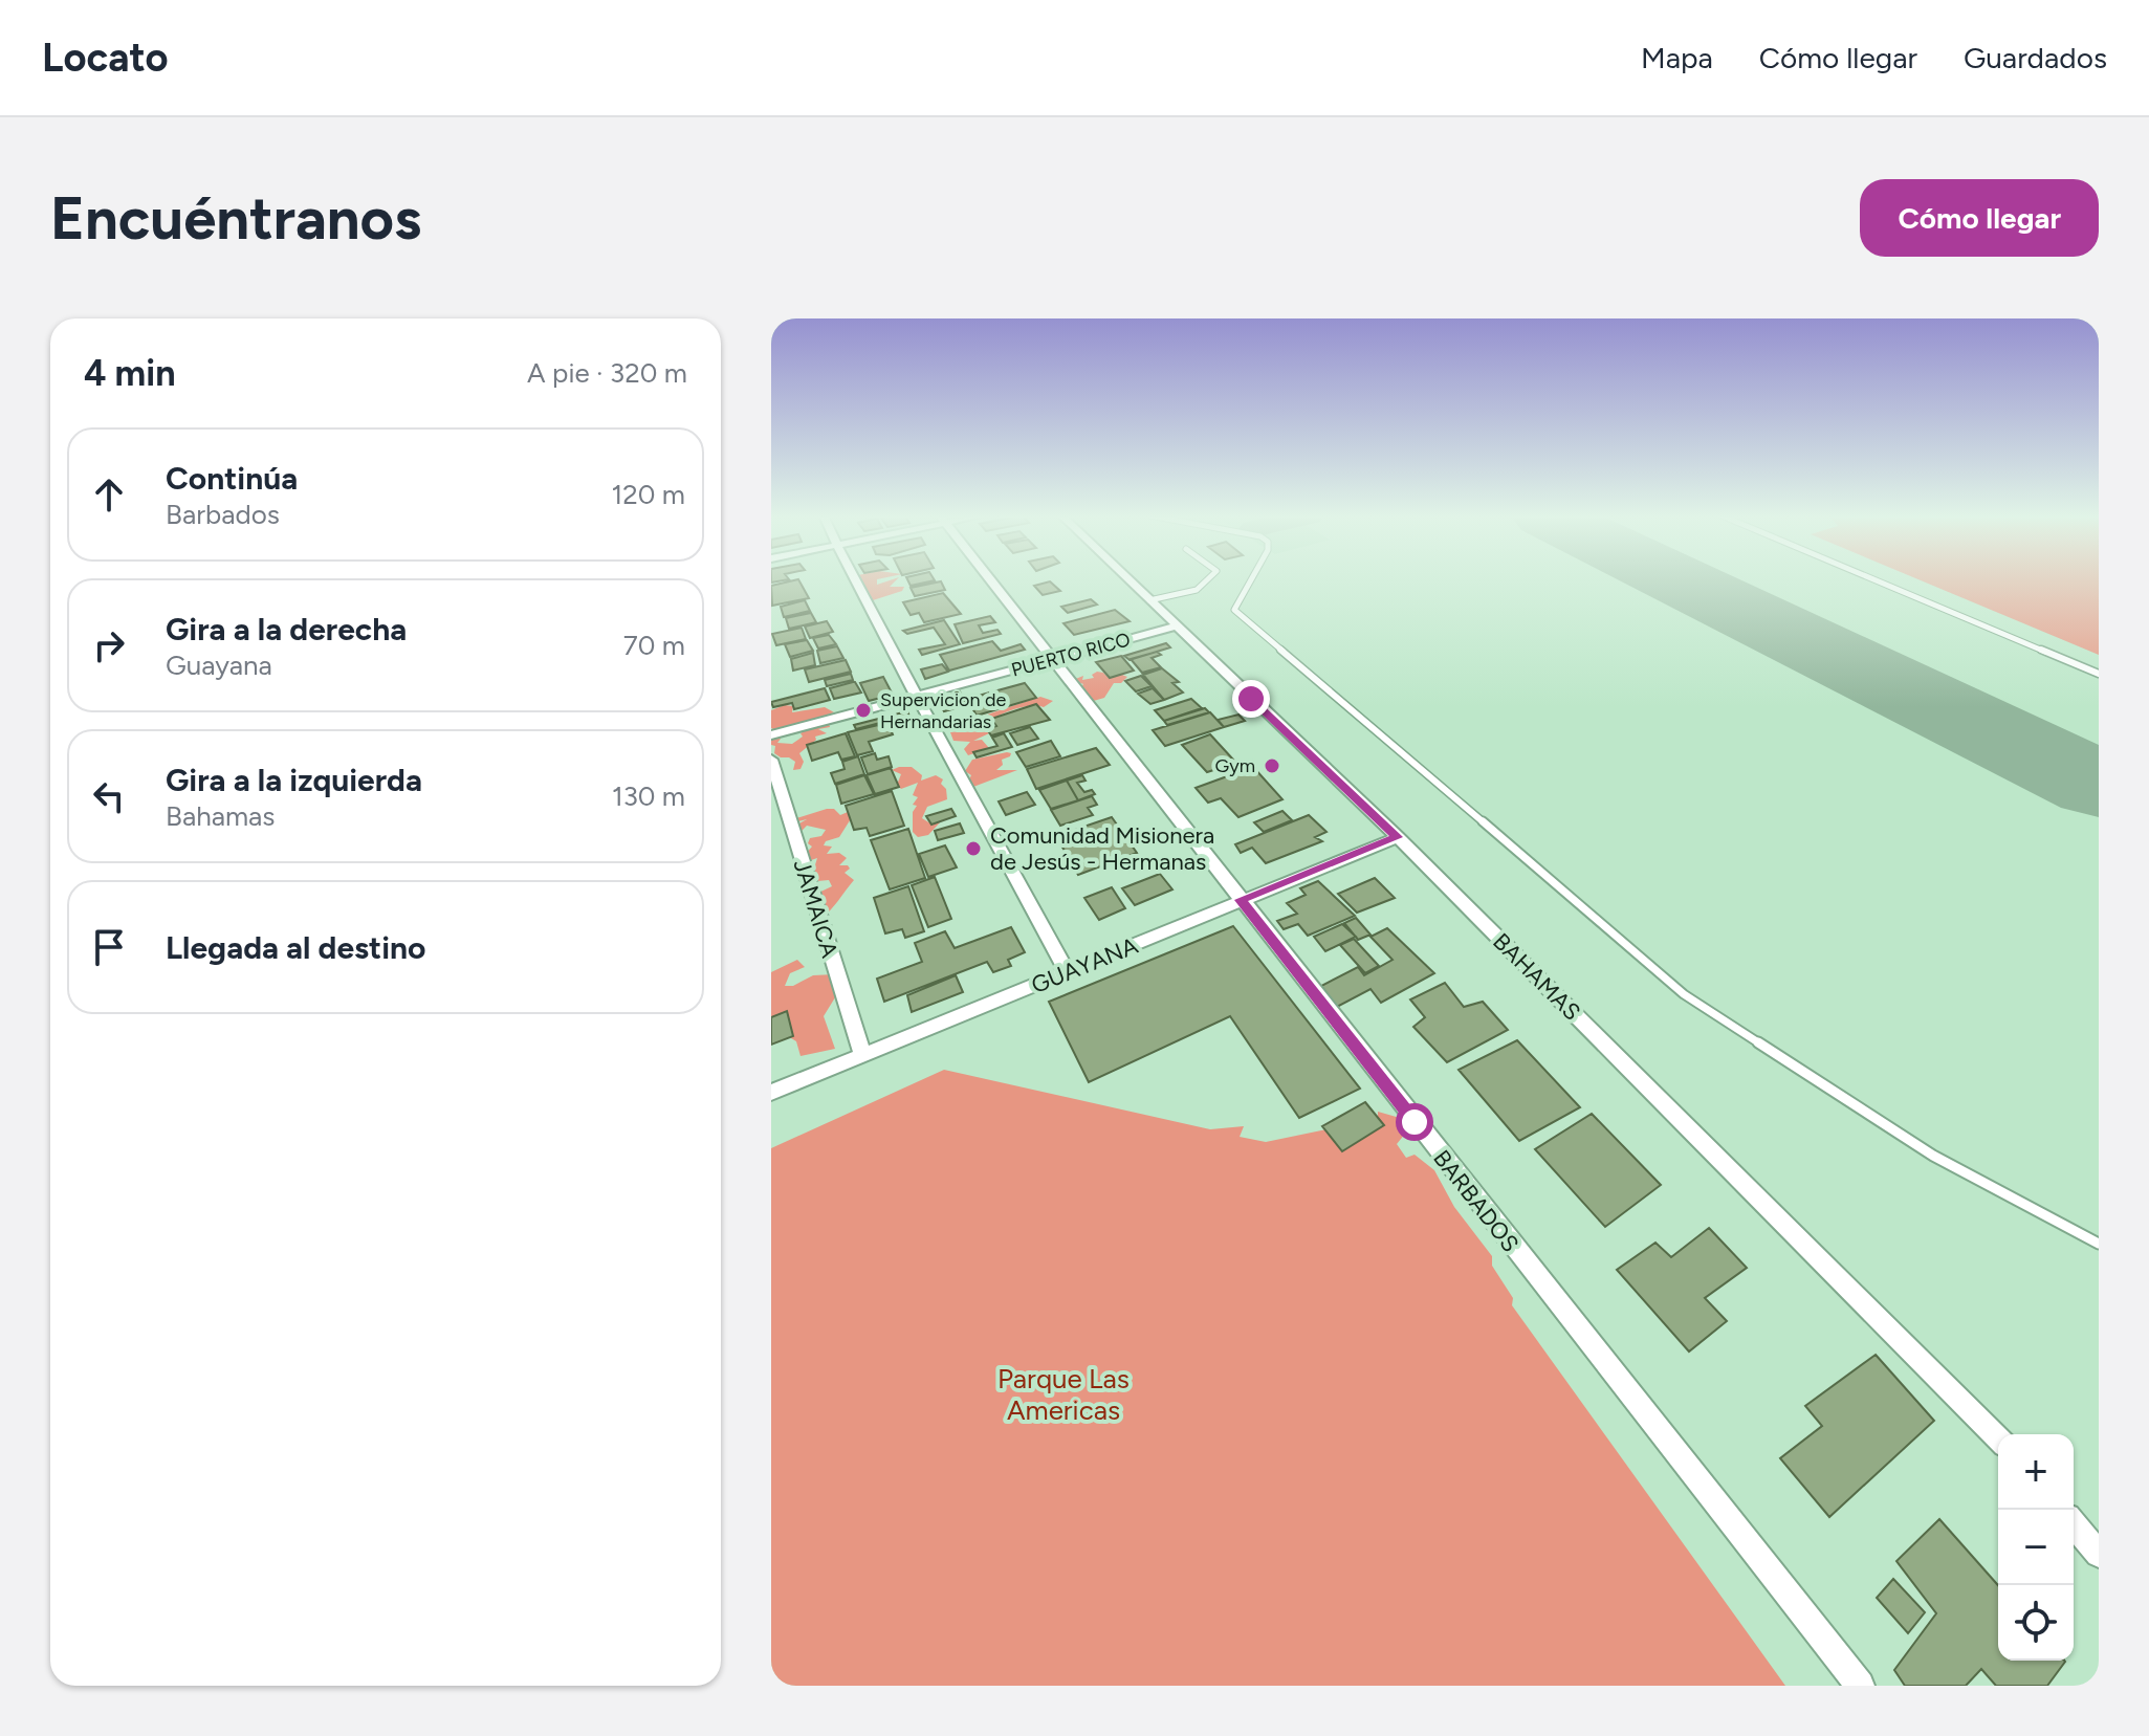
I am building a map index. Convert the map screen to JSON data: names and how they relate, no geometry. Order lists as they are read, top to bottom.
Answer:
{
  "streets": {
    "street": [
      "PUERTO RICO",
      "JAMAICA",
      "GUAYANA",
      "BAHAMAS",
      "BARBADOS"
    ]
  },
  "crossings": [
    ["PUERTO RICO", "BAHAMAS"],
    ["PUERTO RICO", "BARBADOS"],
    ["JAMAICA", "GUAYANA"],
    ["GUAYANA", "BAHAMAS"],
    ["GUAYANA", "BARBADOS"]
  ],
  "parks": ["Parque Las Americas"],
  "places": ["Supervicion de Hernandarias", "Gym", "Comunidad Misionera de Jesús - Hermanas"],
  "page": {
    "header": "Locato",
    "nav": ["Mapa", "Cómo llegar", "Guardados"],
    "buttons": "Cómo llegar",
    "title": "Encuéntranos",
    "heading": ["4 min", "A pie · 320 m"],
    "list": [
      ["Continúa", "Barbados", "120 m"],
      ["Gira a la derecha", "Guayana", "70 m"],
      ["Gira a la izquierda", "Bahamas", "130 m"],
      "Llegada al destino"
    ],
    "map_buttons": ["+", "−"]
  }
}
